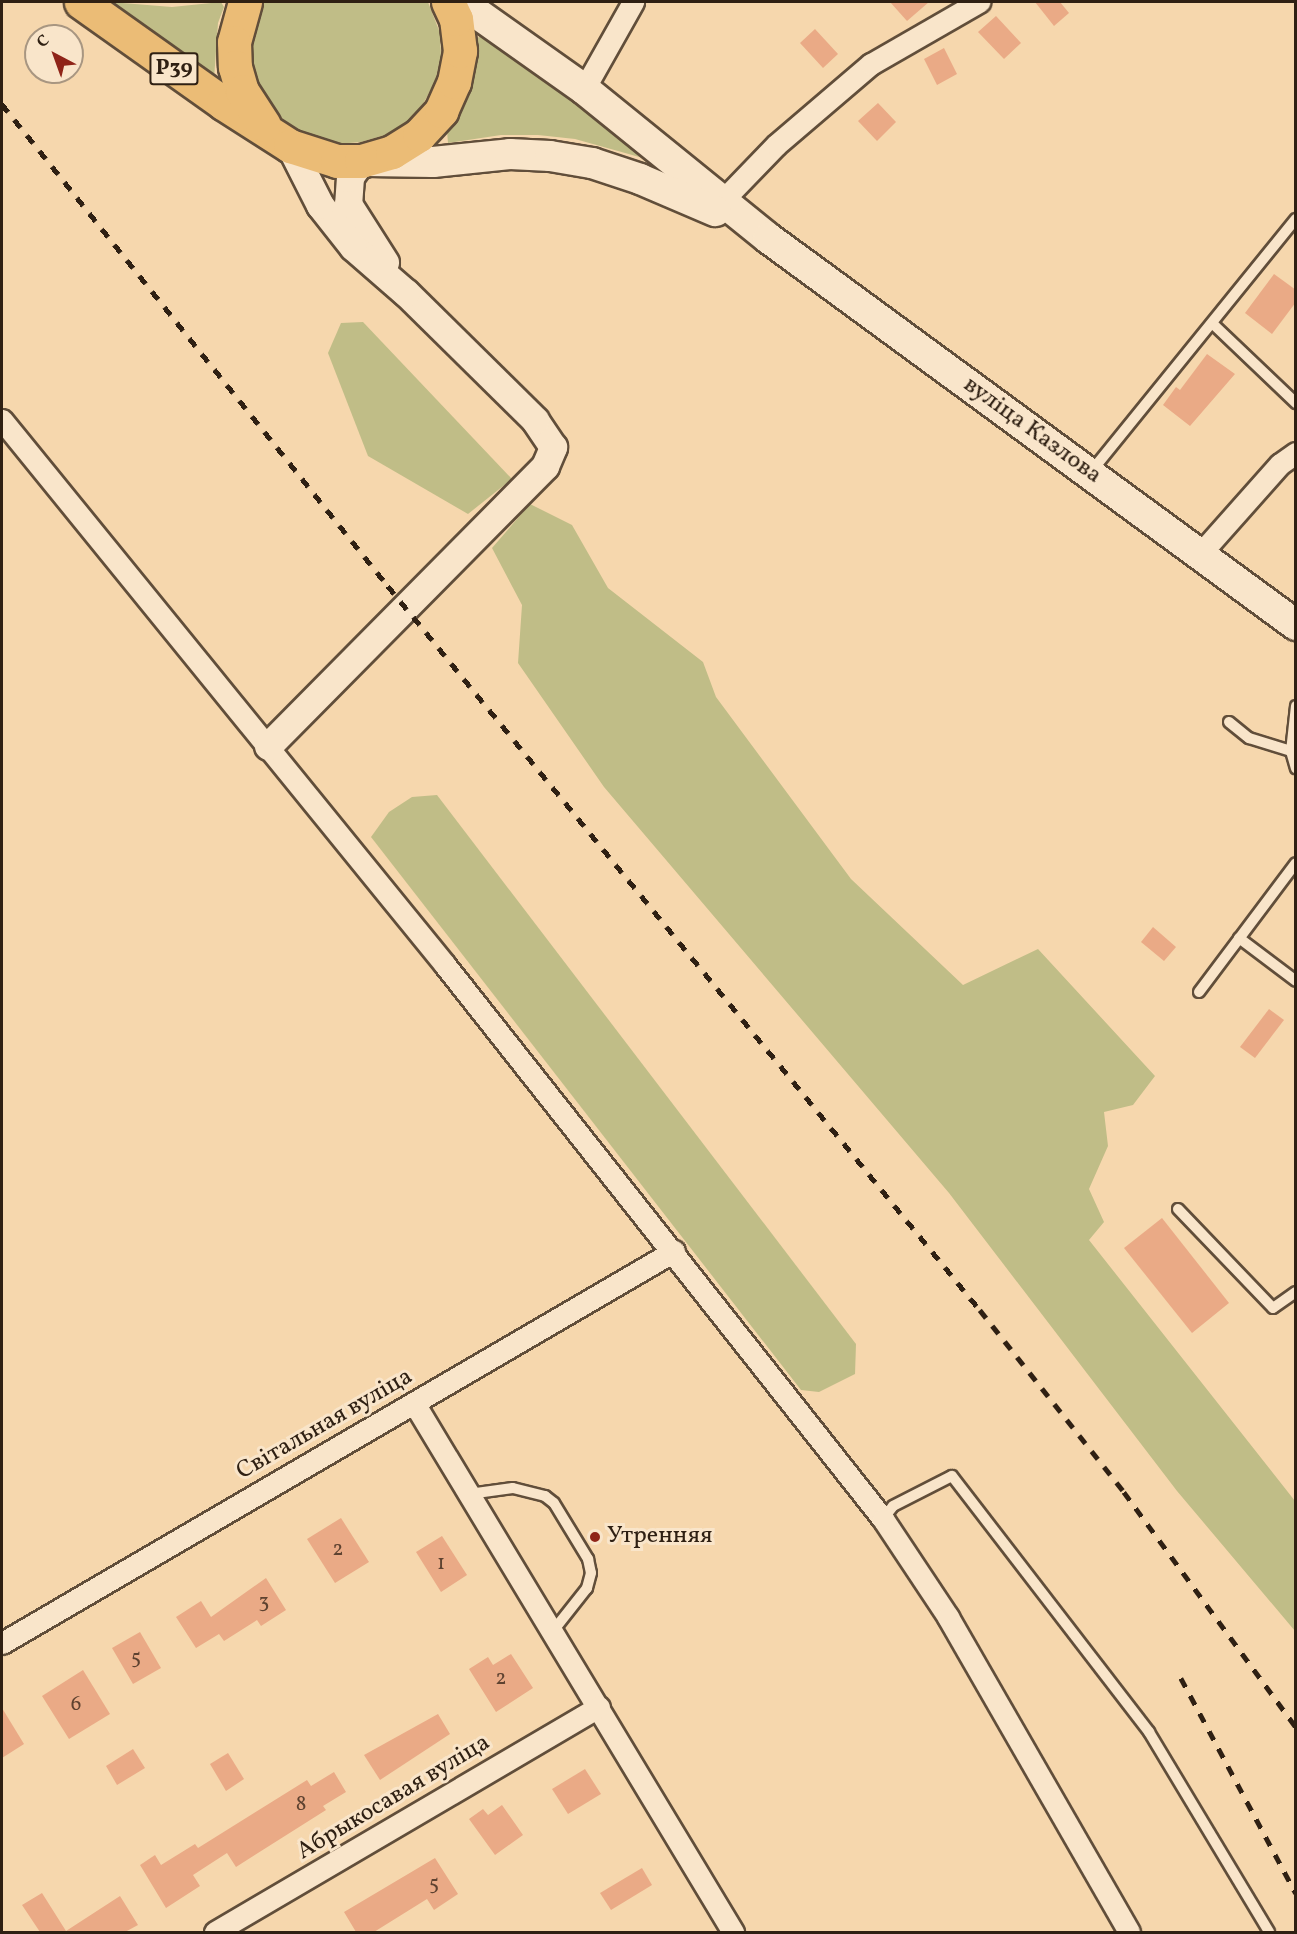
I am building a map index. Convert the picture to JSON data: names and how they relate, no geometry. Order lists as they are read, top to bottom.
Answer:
{
  "streets": {
    "main road": ["Р39", "вуліца Казлова"],
    "street": ["Світальная вуліца", "Абрыкосавая вуліца"]
  },
  "places": ["Утренняя"],
  "house_numbers": [
    "2",
    "1",
    "3",
    "5",
    "2",
    "6",
    "8",
    "5"
  ],
  "north": "top left"
}
